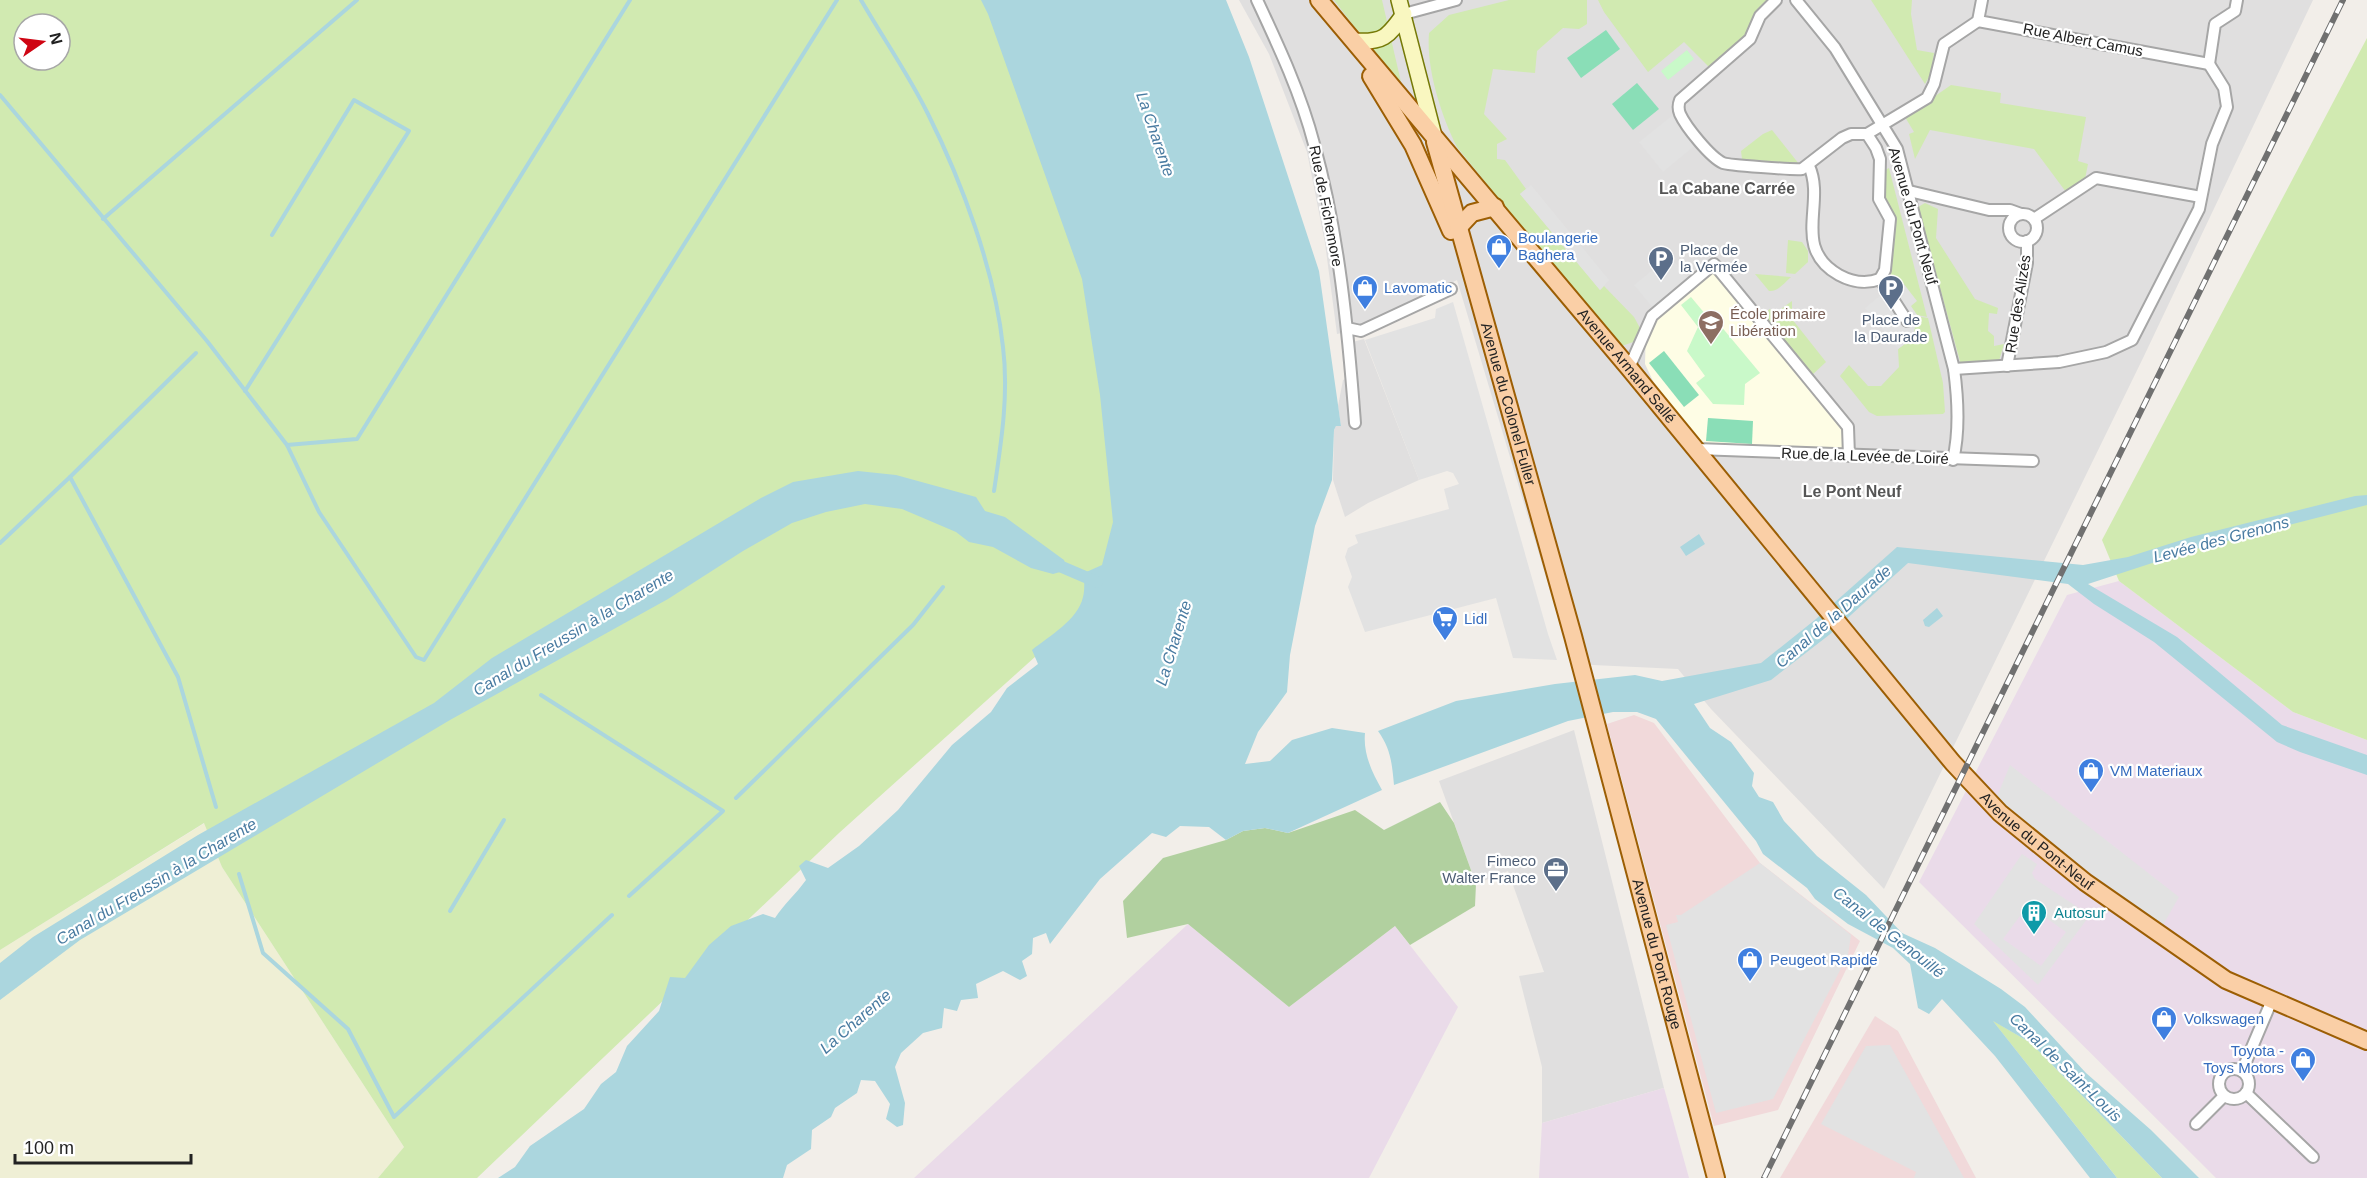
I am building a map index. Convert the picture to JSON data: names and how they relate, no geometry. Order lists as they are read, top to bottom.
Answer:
{
  "streets": {
    "main road": [
      "Avenue Armand Sallé",
      "Avenue du Colonel Fuller",
      "Avenue du Pont-Neuf",
      "Avenue du Pont Rouge"
    ],
    "street": [
      "Rue Albert Camus",
      "Rue de Fichemore",
      "Avenue du Pont Neuf",
      "Rue des Alizés",
      "Rue de la Levée de Loiré"
    ]
  },
  "crossings": [
    ["Avenue du Pont Neuf", "Rue de la Levée de Loiré"],
    ["Avenue Armand Sallé", "Avenue du Colonel Fuller"],
    ["Avenue Armand Sallé", "Rue de la Levée de Loiré"],
    ["Avenue Armand Sallé", "Avenue du Pont-Neuf"],
    ["Avenue du Colonel Fuller", "Avenue du Pont Rouge"]
  ],
  "districts": ["La Cabane Carrée", "Le Pont Neuf"],
  "water": [
    "La Charente",
    "Levée des Grenons",
    "Canal de la Daurade",
    "Canal du Freussin à la Charente",
    "Canal de Genouillé",
    "Canal de Saint-Louis"
  ],
  "places": {
    "shop": [
      "Boulangerie Baghera",
      "Lavomatic",
      "VM Materiaux",
      "Peugeot Rapide",
      "Volkswagen",
      "Toyota - Toys Motors"
    ],
    "parking": ["Place de la Vermée", "Place de la Daurade"],
    "school or university": ["École primaire Libération"],
    "supermarket": ["Lidl"],
    "office": ["Fimeco Walter France"],
    "building": ["Autosur"]
  },
  "scale_bar": "100 m",
  "north": "right"
}
